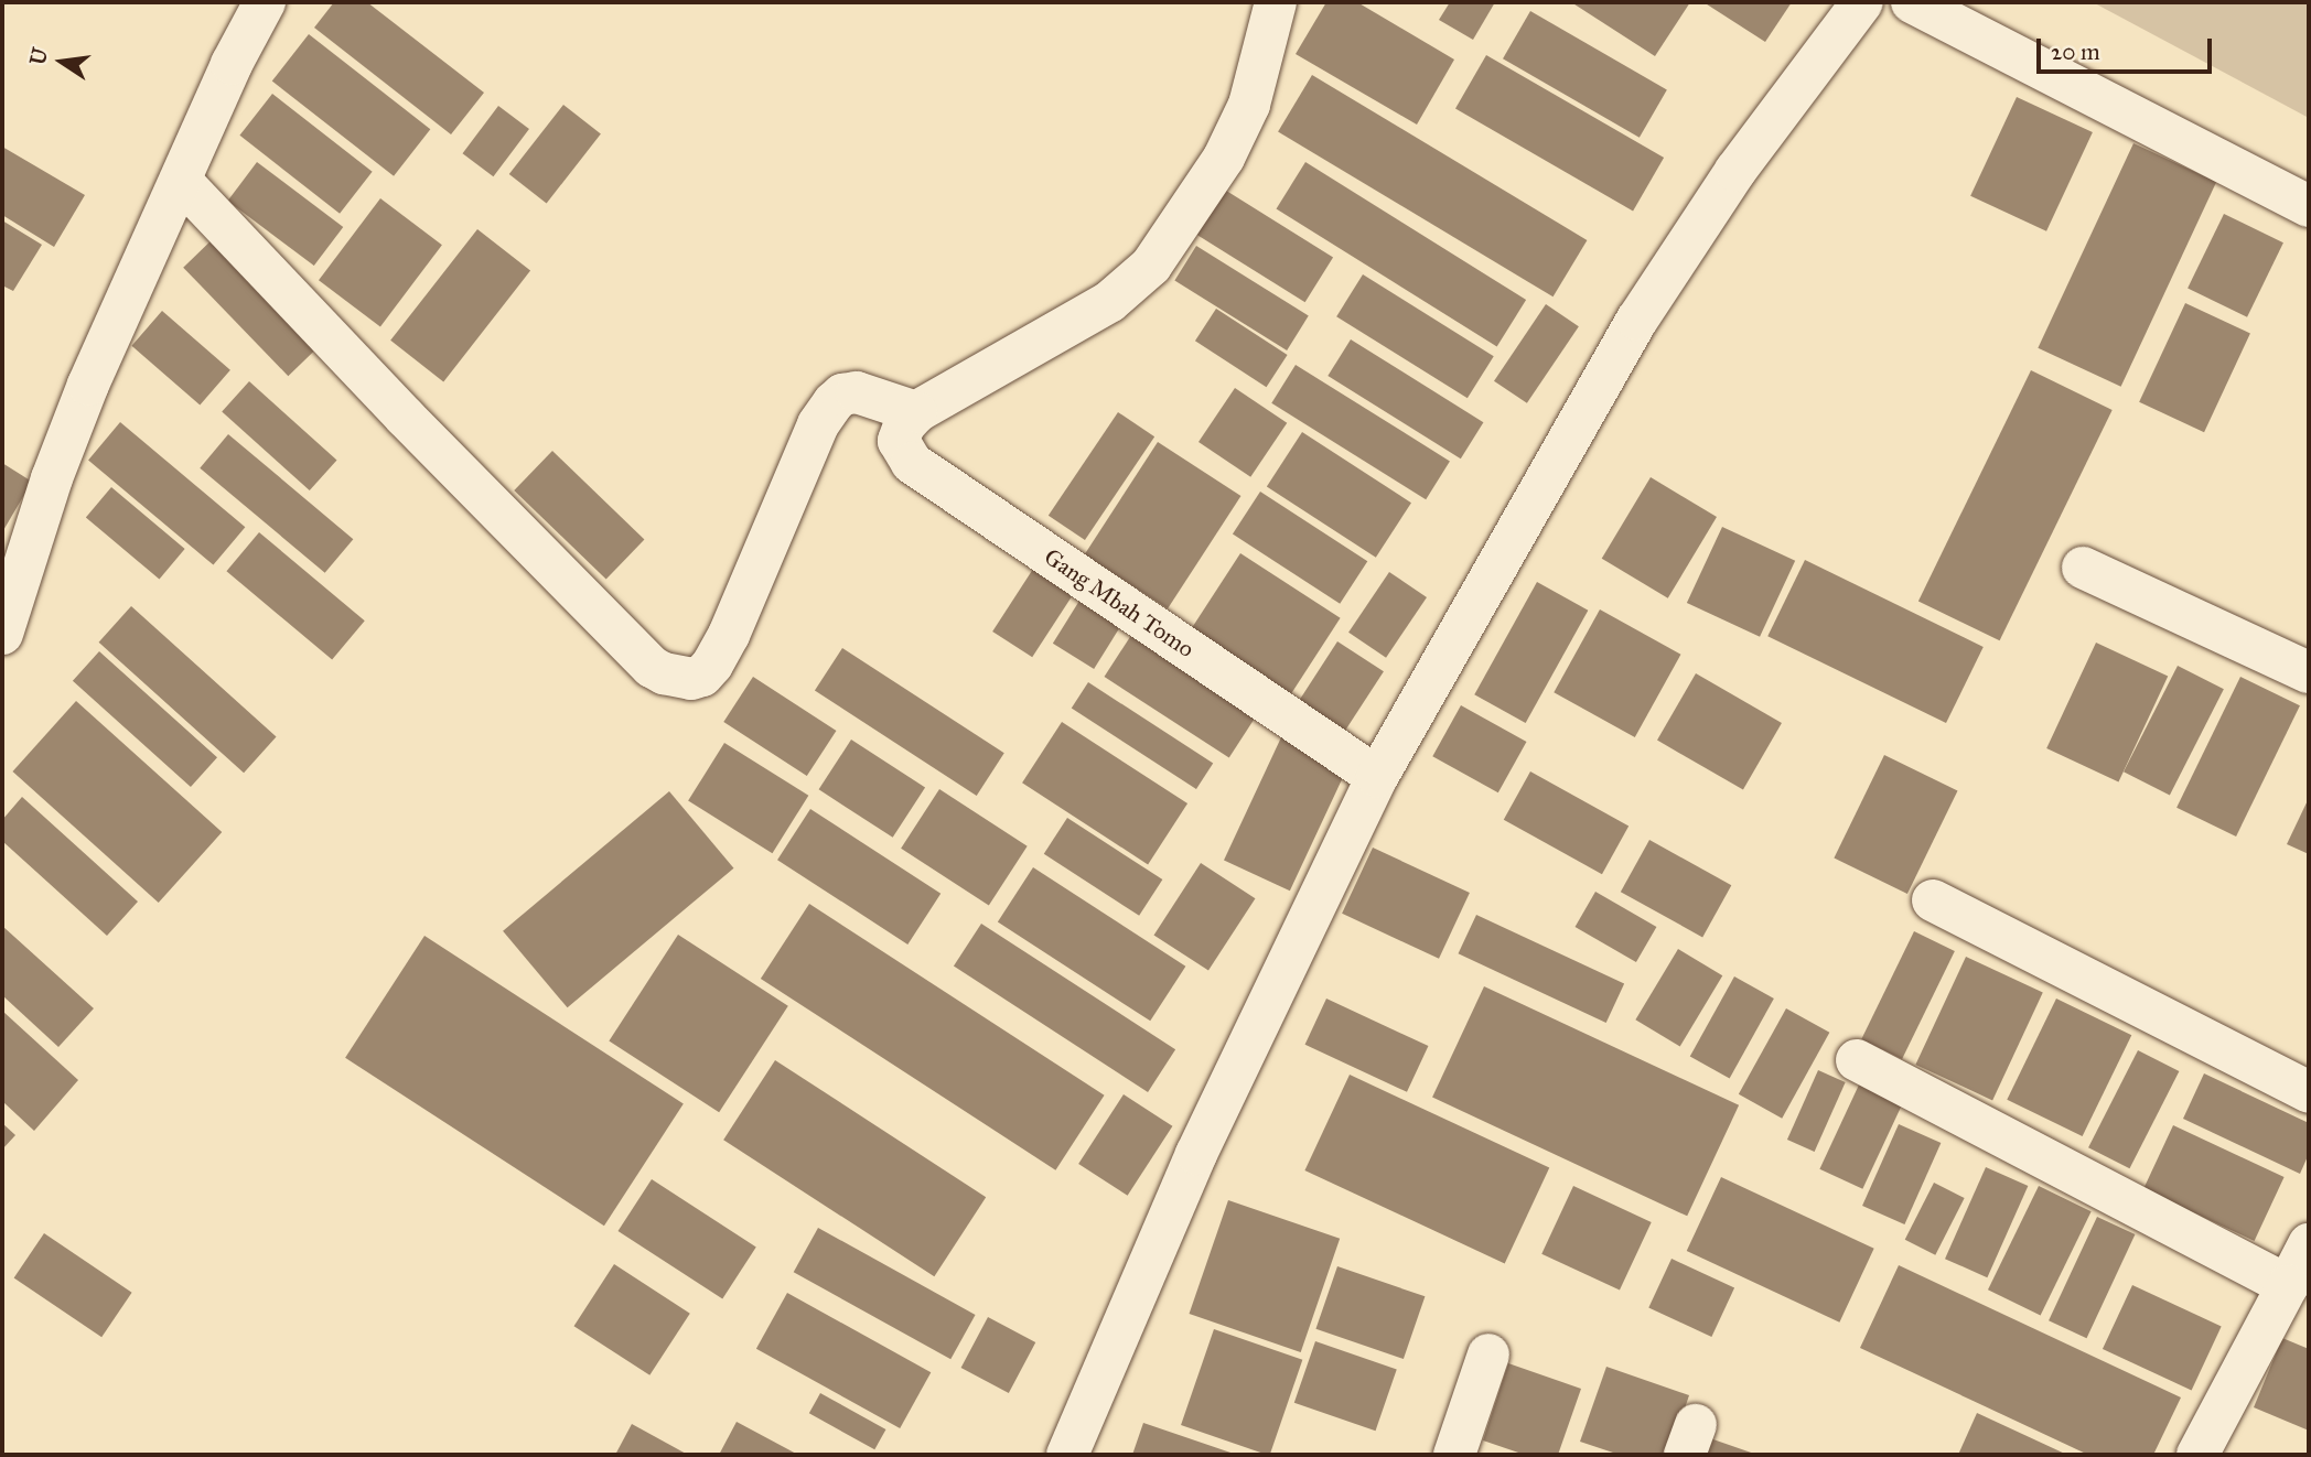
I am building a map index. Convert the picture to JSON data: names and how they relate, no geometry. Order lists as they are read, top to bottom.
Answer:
{
  "streets": {
    "street": ["Gang Mbah Tomo"]
  },
  "scale_bar": "20 m",
  "north": "left"
}
